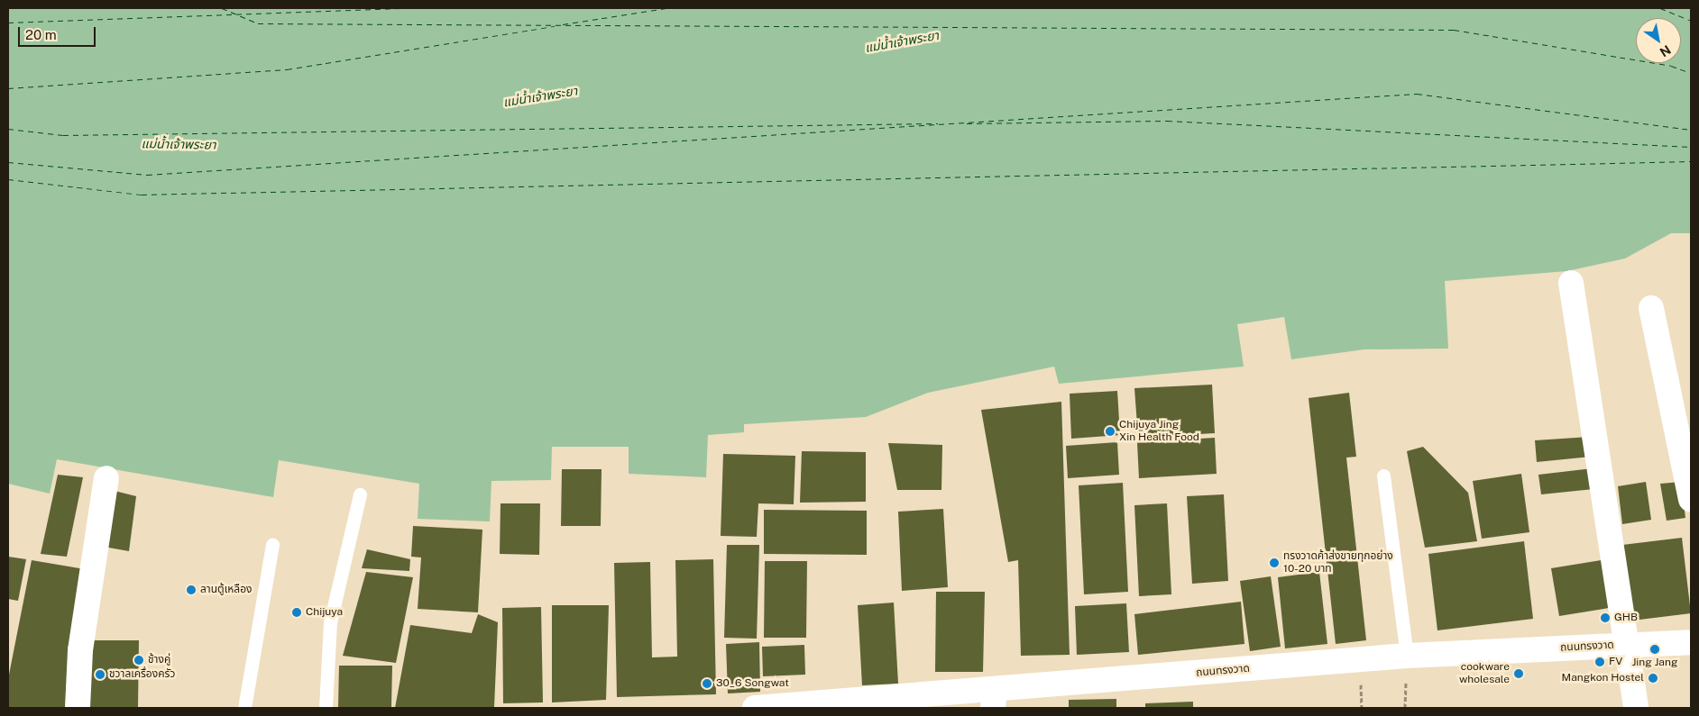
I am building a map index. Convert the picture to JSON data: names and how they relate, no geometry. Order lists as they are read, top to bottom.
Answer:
{
  "streets": {
    "street": ["ถนนทรงวาด"]
  },
  "water": ["แม่น้ำเจ้าพระยา"],
  "places": [
    "Chijuya Jing Xin Health Food",
    "ทรงวาดค้าส่งขายทุกอย่าง 10-20 บาท",
    "ลานตู้เหลือง",
    "Chijuya",
    "GHB",
    "Jing Jang",
    "ช้างคู่",
    "FV",
    "cookware wholesale",
    "ชวาลเครื่องครัว",
    "Mangkon Hostel",
    "30_6 Songwat"
  ],
  "scale_bar": "20 m",
  "north": "bottom right"
}
